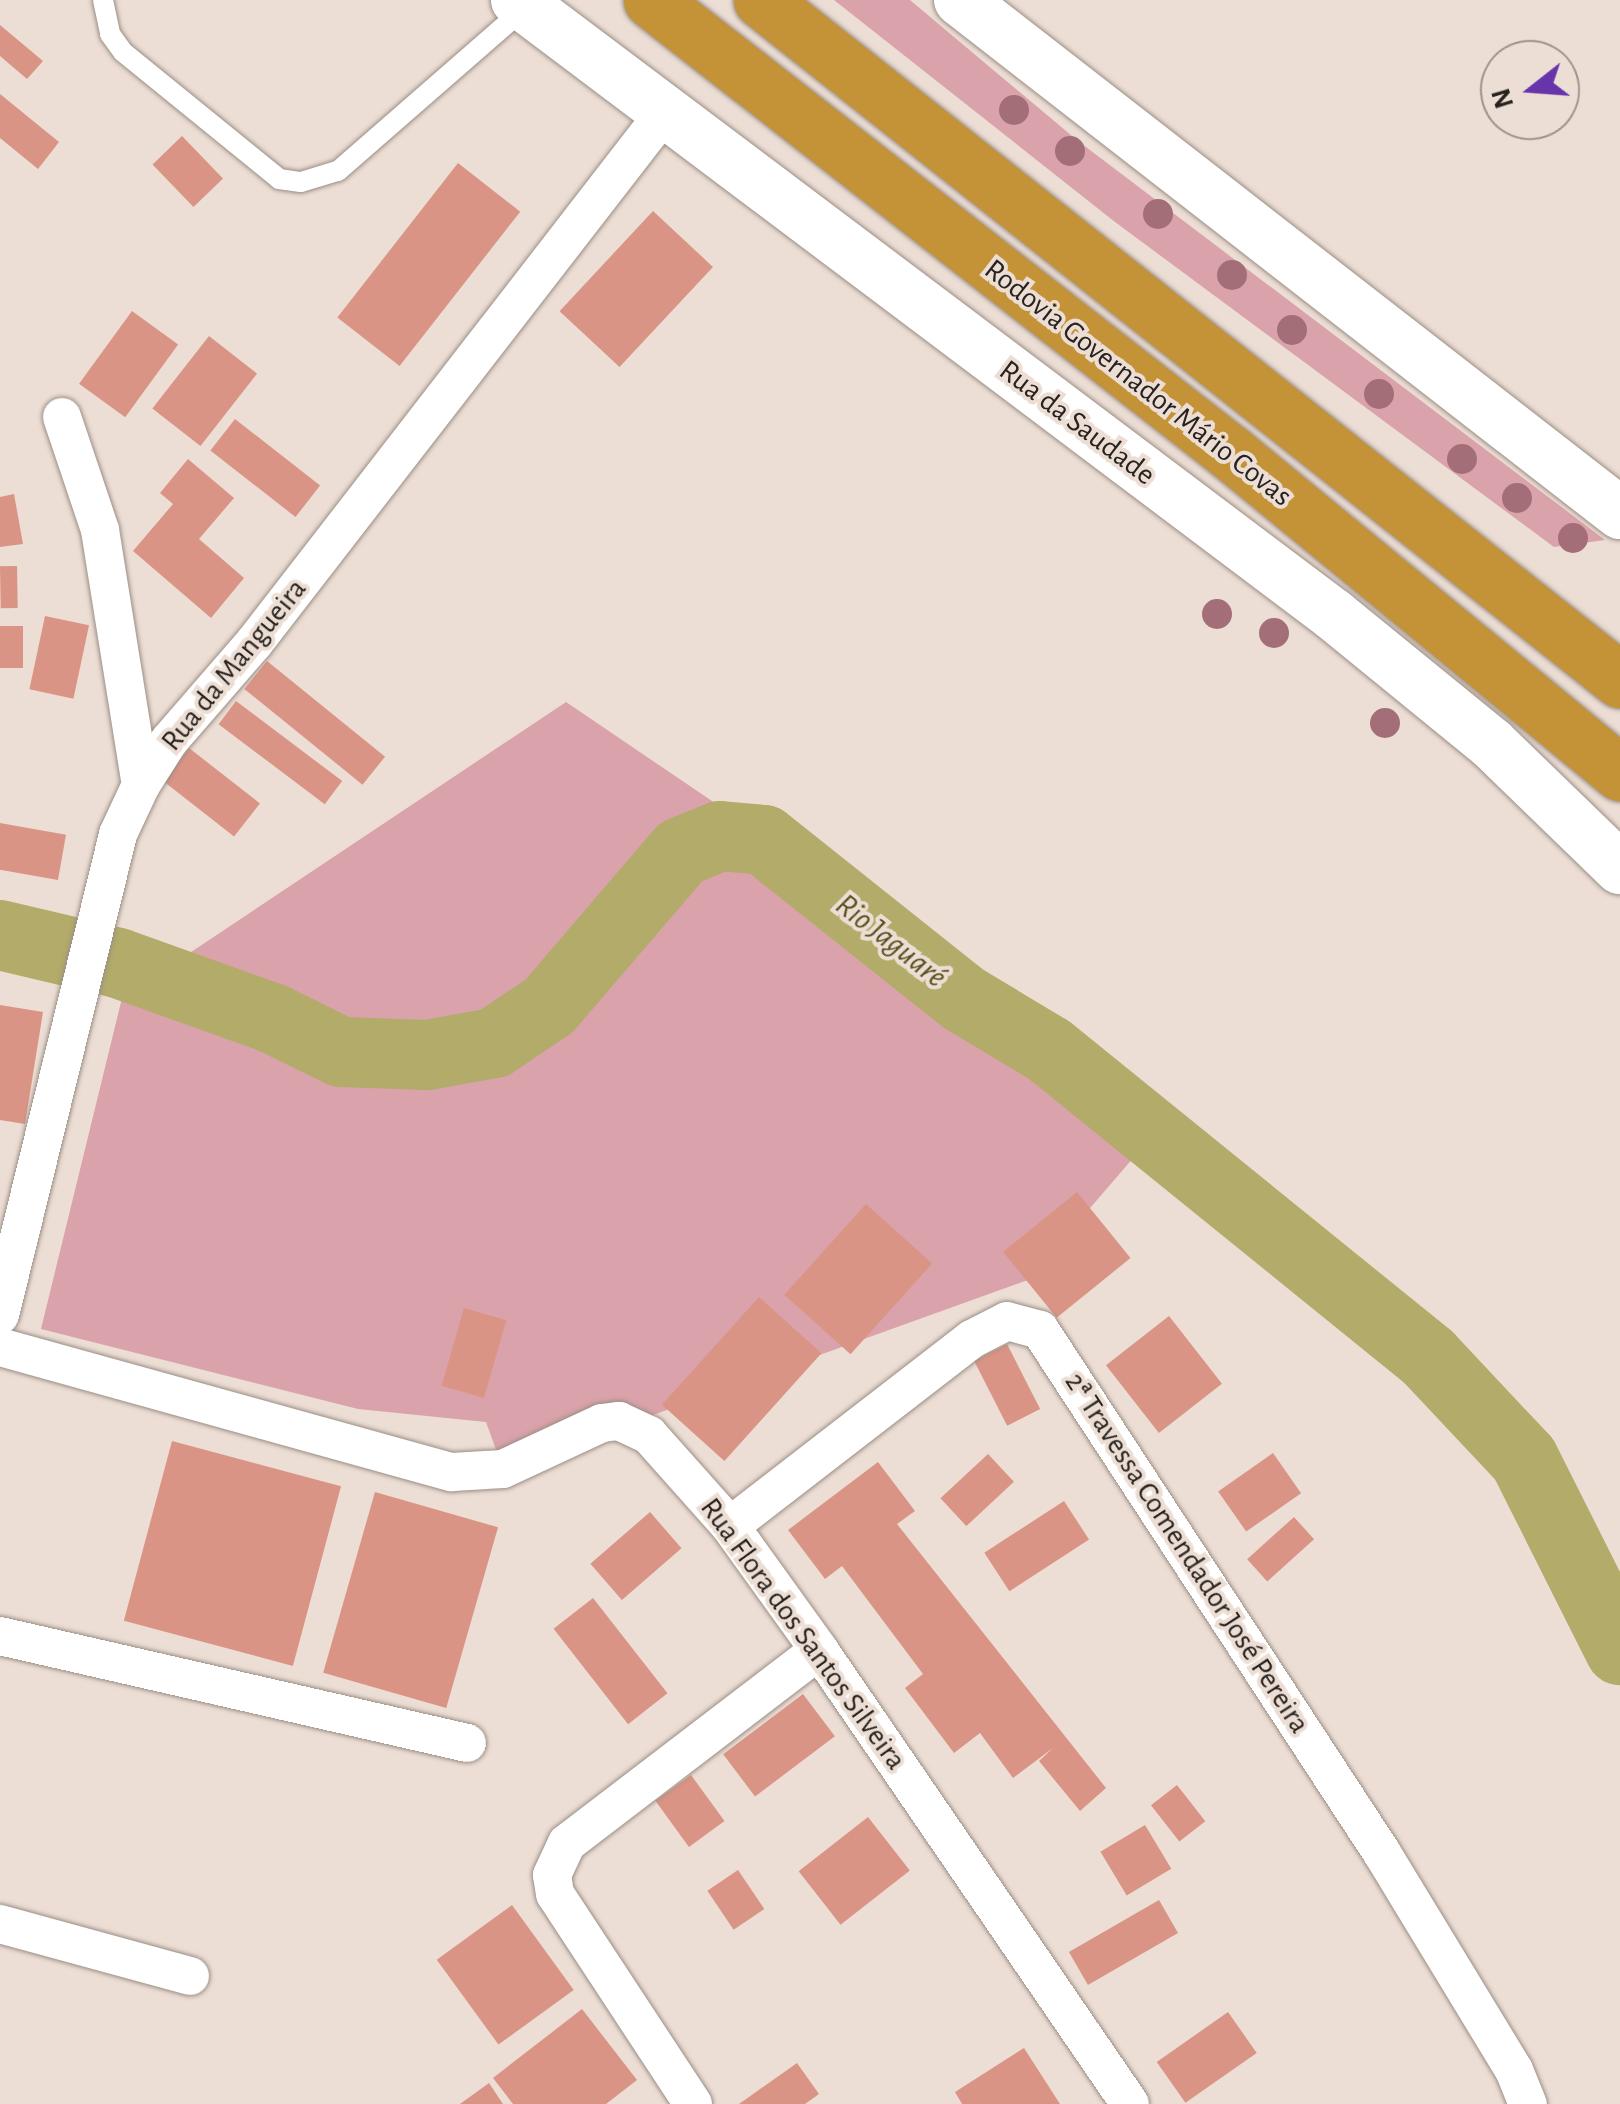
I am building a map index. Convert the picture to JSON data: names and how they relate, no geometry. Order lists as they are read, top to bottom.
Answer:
{
  "streets": {
    "highway": ["Rodovia Governador Mário Covas"],
    "street": [
      "Rua da Saudade",
      "Rua da Mangueira",
      "2ª Travessa Comendador José Pereira",
      "Rua Flora dos Santos Silveira"
    ]
  },
  "crossings": [
    ["Rua da Saudade", "Rua da Mangueira"],
    ["2ª Travessa Comendador José Pereira", "Rua Flora dos Santos Silveira"]
  ],
  "water": ["Rio Jaguaré"],
  "north": "left"
}
